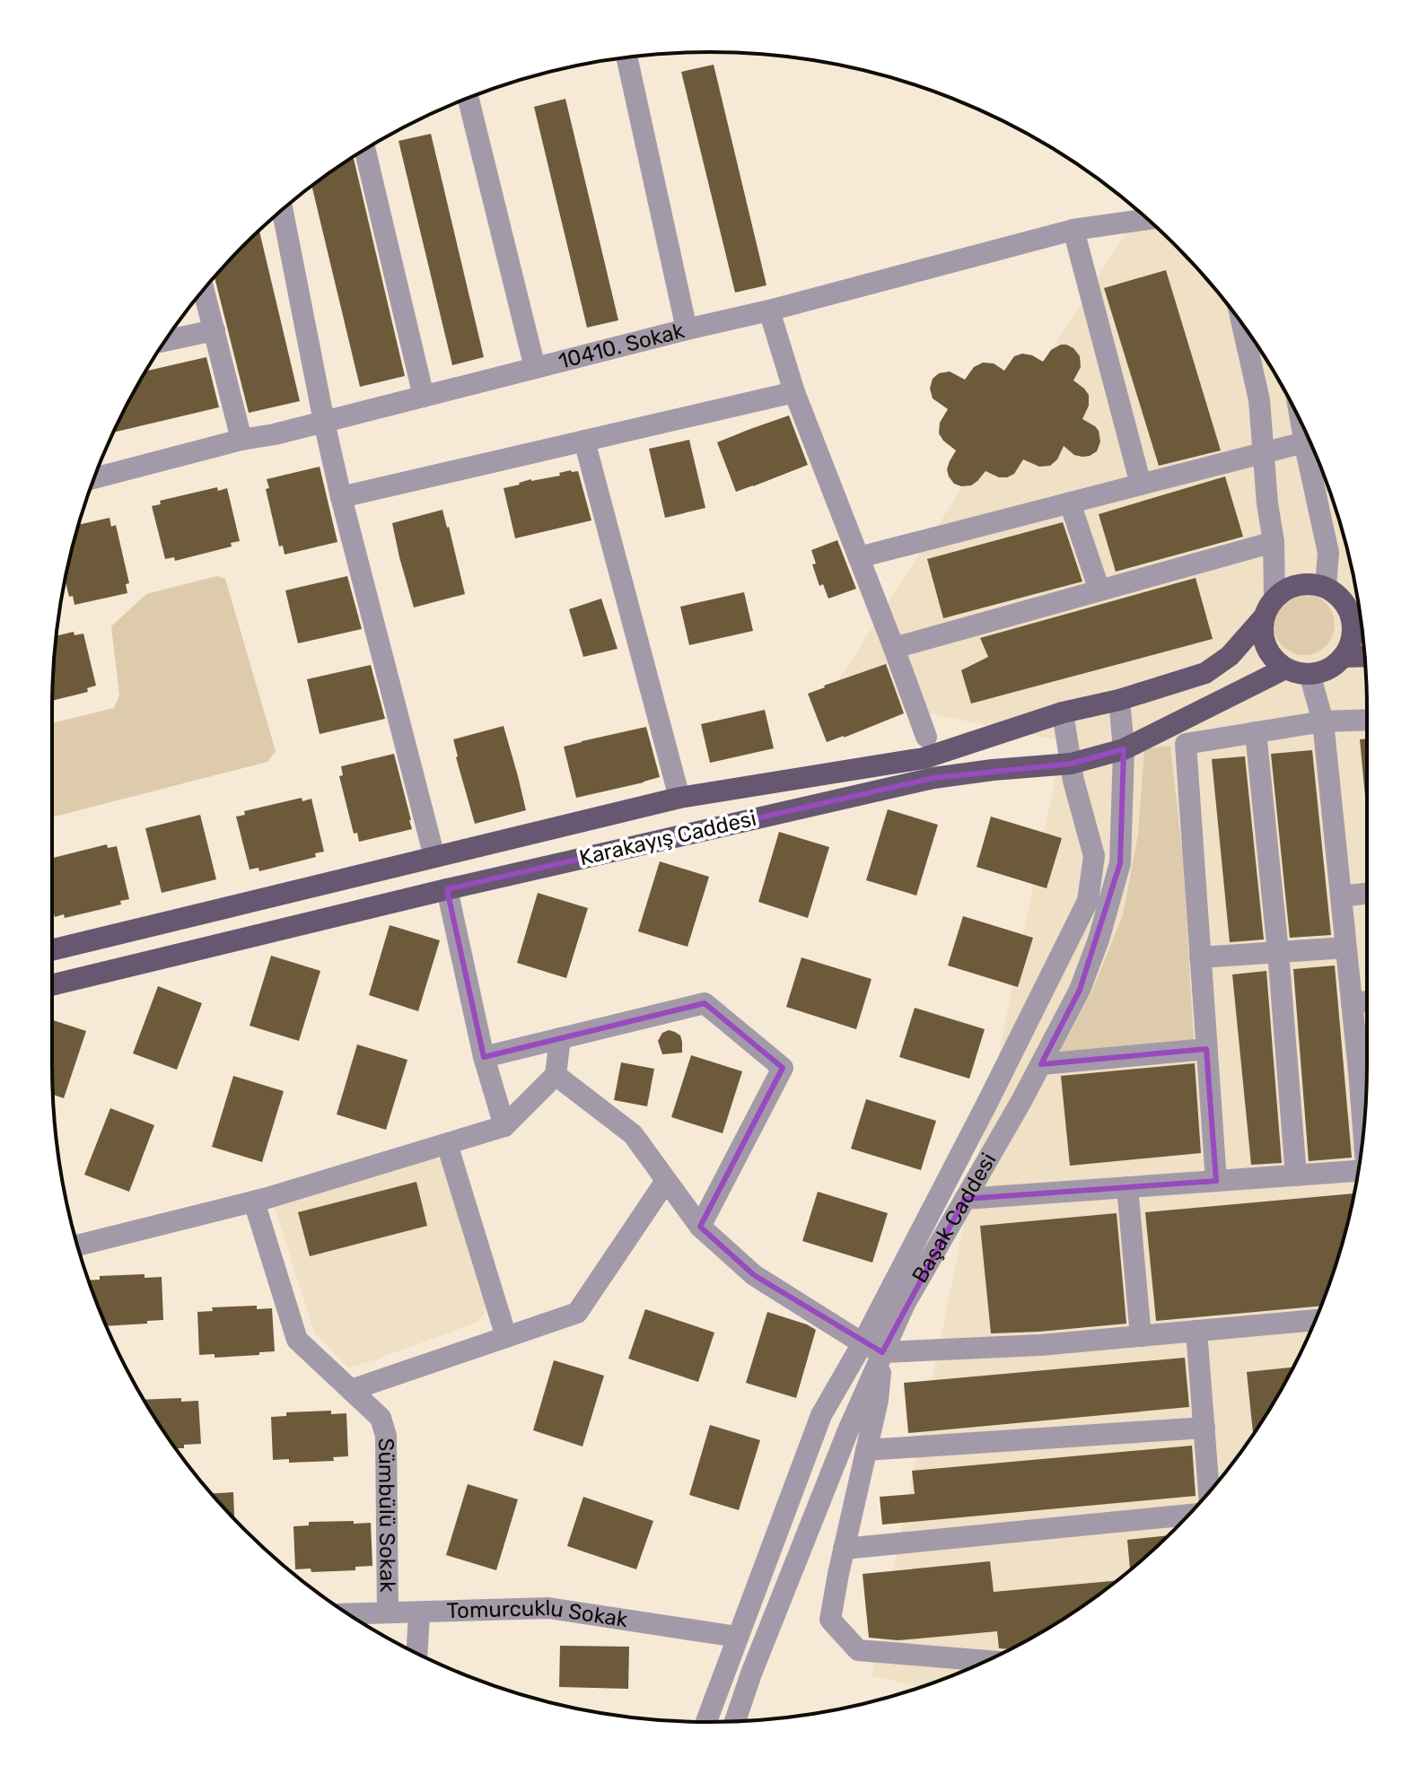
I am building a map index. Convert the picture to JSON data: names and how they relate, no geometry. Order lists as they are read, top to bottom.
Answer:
{
  "streets": {
    "main road": ["Karakayış Caddesi"],
    "street": [
      "10410. Sokak",
      "Başak Caddesi",
      "Sümbülü Sokak",
      "Tomurcuklu Sokak"
    ]
  },
  "crossings": [
    ["Karakayış Caddesi", "Başak Caddesi"],
    ["Başak Caddesi", "Tomurcuklu Sokak"],
    ["Sümbülü Sokak", "Tomurcuklu Sokak"]
  ]
}
